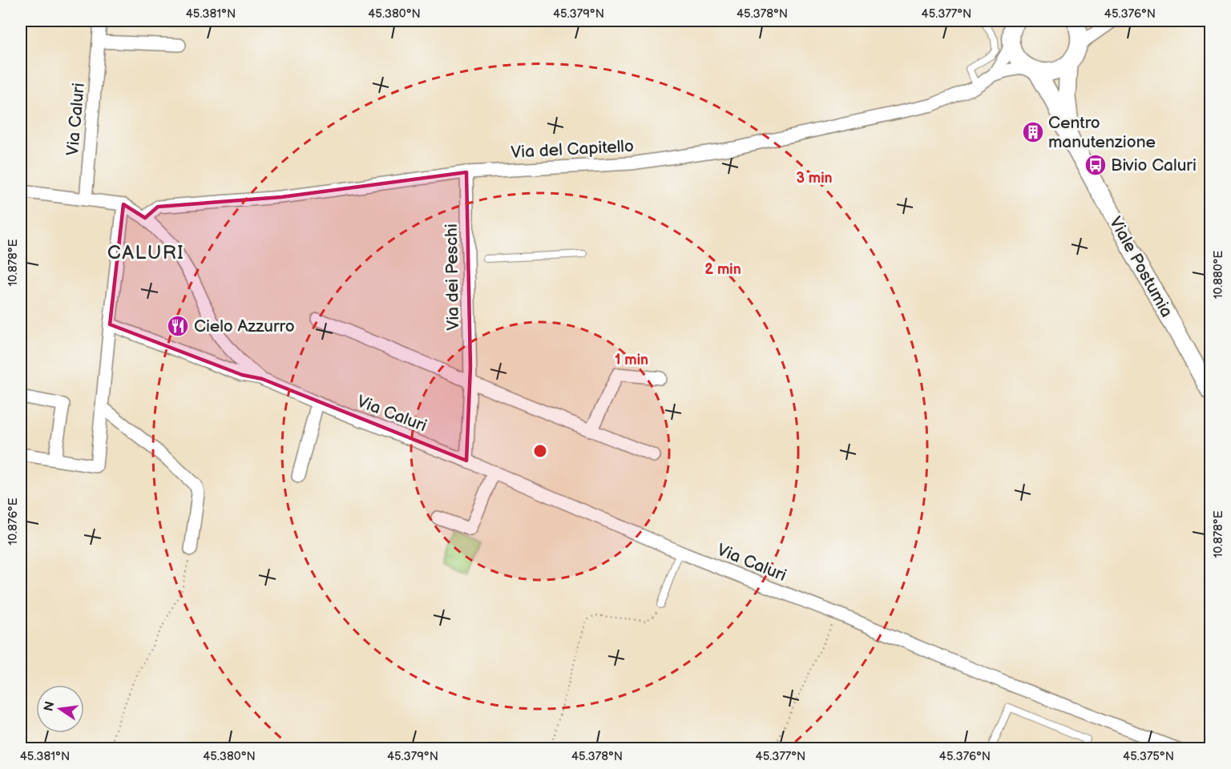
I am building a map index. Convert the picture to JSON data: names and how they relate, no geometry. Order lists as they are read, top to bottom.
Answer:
{
  "streets": {
    "main road": ["Viale Postumia"],
    "street": ["Via Caluri", "Via del Capitello", "Via dei Peschi"]
  },
  "crossings": [
    ["Via Caluri", "Via del Capitello"],
    ["Via Caluri", "Via dei Peschi"],
    ["Via del Capitello", "Viale Postumia"],
    ["Via del Capitello", "Via dei Peschi"]
  ],
  "districts": ["CALURI"],
  "places": {
    "building": ["Centro manutenzione"],
    "bus stop": ["Bivio Caluri"],
    "restaurant": ["Cielo Azzurro"]
  },
  "north": "left",
  "coordinates": [
    "45.381°N",
    "45.380°N",
    "45.379°N",
    "45.378°N",
    "45.377°N",
    "45.376°N",
    "10.878°E",
    "10.880°E",
    "10.876°E",
    "45.375°N"
  ],
  "rings": ["3 min", "2 min", "1 min"]
}
